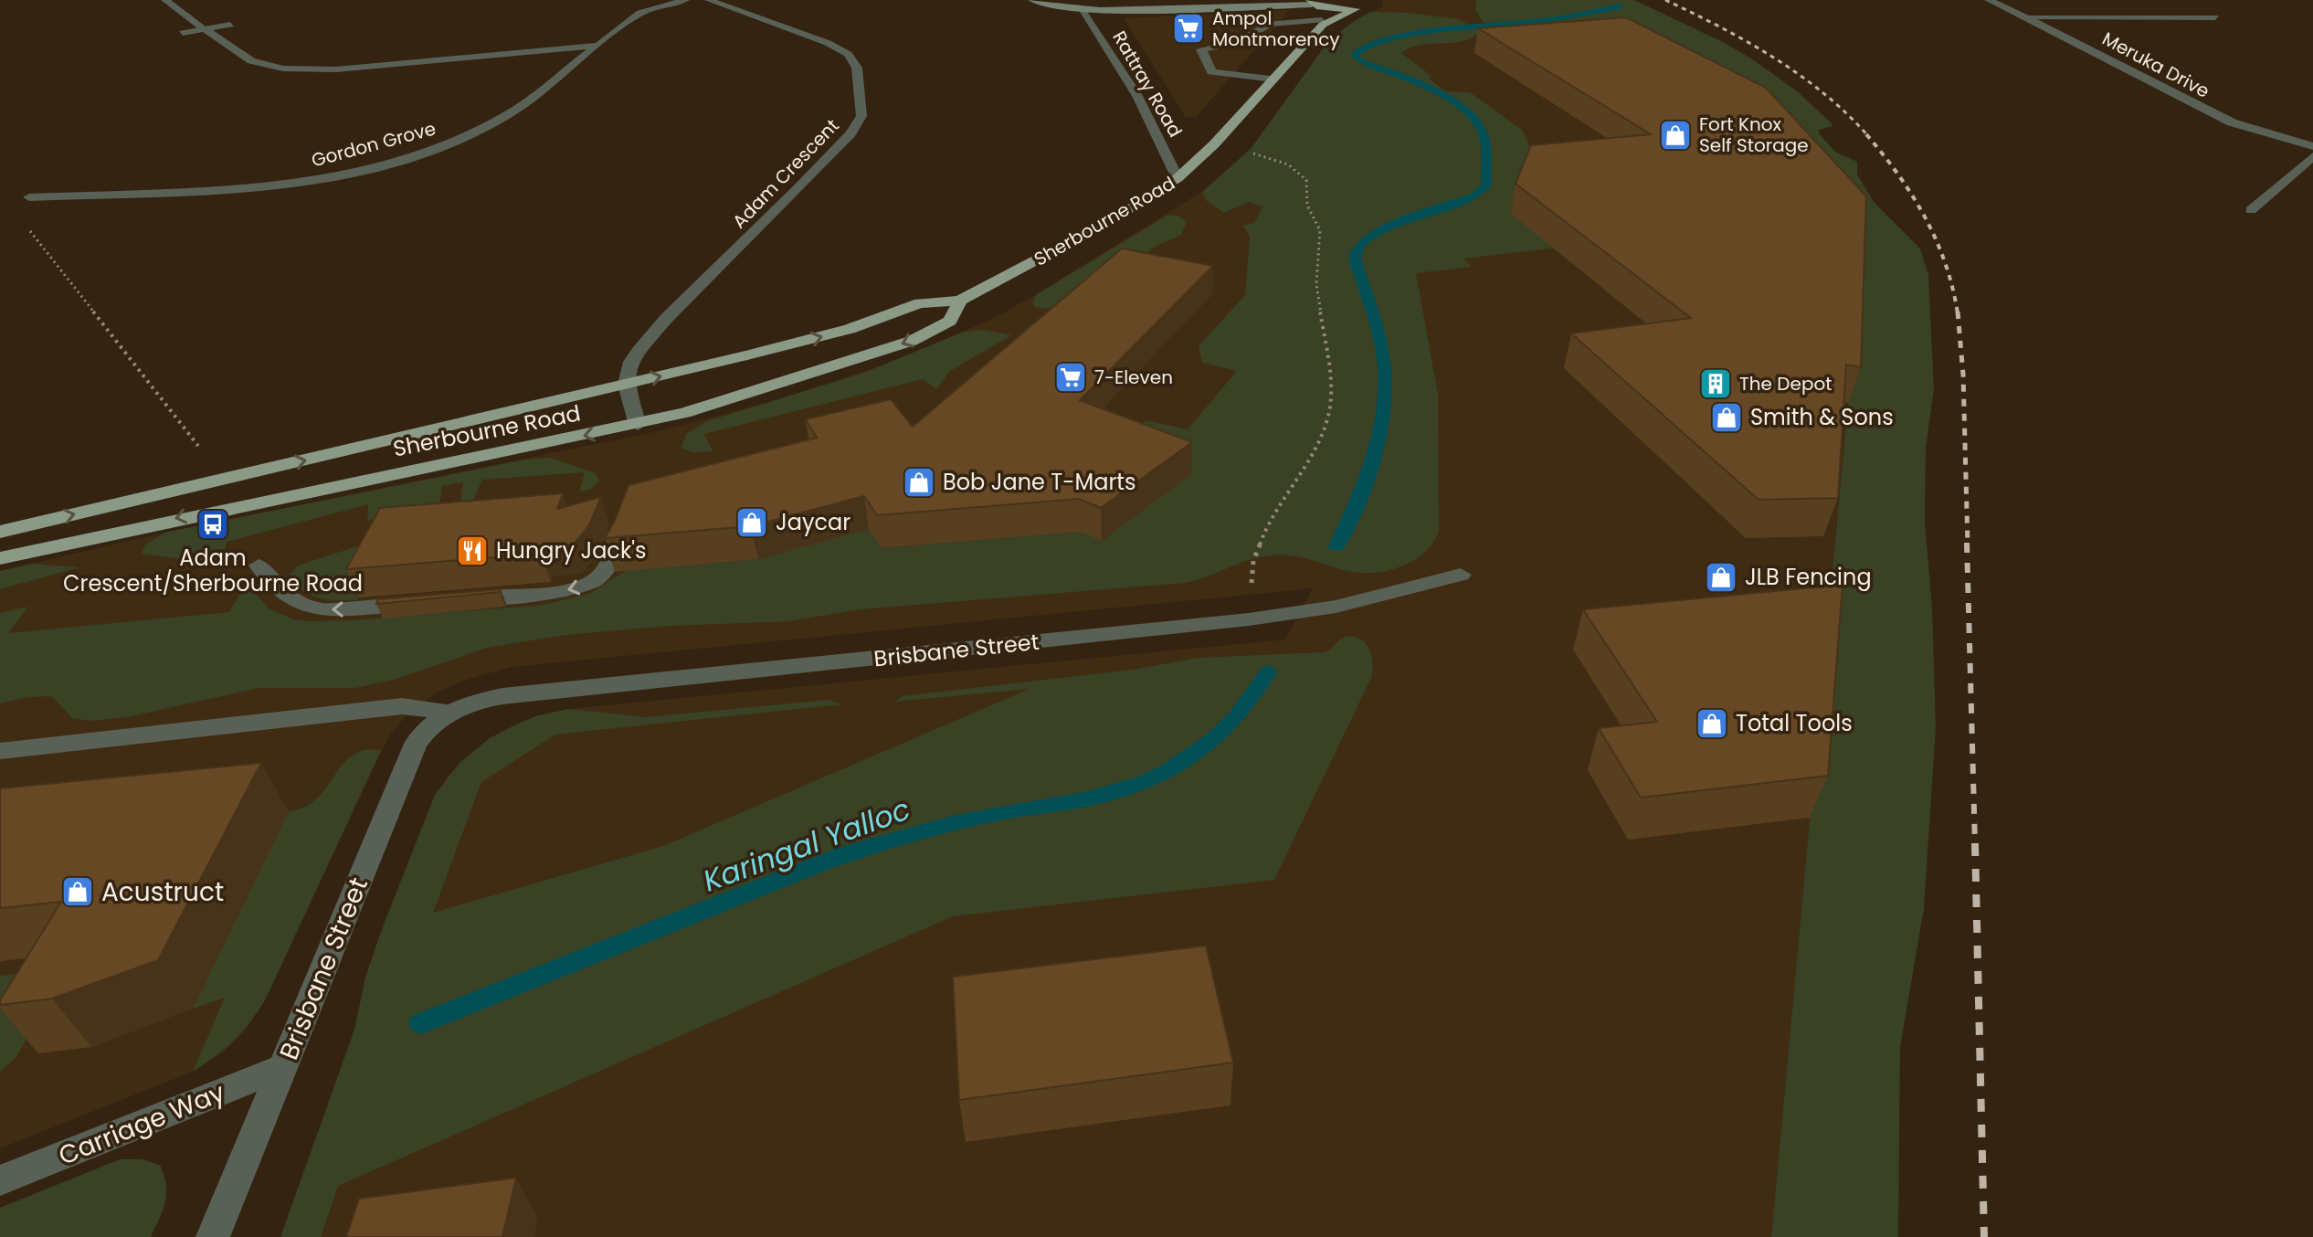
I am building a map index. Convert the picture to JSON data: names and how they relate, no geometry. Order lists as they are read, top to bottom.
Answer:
{
  "streets": {
    "main road": ["Sherbourne Road"],
    "street": [
      "Meruka Drive",
      "Rattray Road",
      "Gordon Grove",
      "Adam Crescent",
      "Brisbane Street",
      "Carriage Way"
    ]
  },
  "crossings": [
    ["Rattray Road", "Sherbourne Road"],
    ["Adam Crescent", "Sherbourne Road"],
    ["Brisbane Street", "Carriage Way"]
  ],
  "water": ["Karingal Yalloc"],
  "places": {
    "supermarket": ["Ampol Montmorency", "7-Eleven"],
    "shop": [
      "Fort Knox Self Storage",
      "Smith & Sons",
      "Bob Jane T-Marts",
      "Jaycar",
      "JLB Fencing",
      "Total Tools",
      "Acustruct"
    ],
    "building": ["The Depot"],
    "bus stop": ["Adam Crescent/Sherbourne Road"],
    "restaurant": ["Hungry Jack's"]
  }
}
